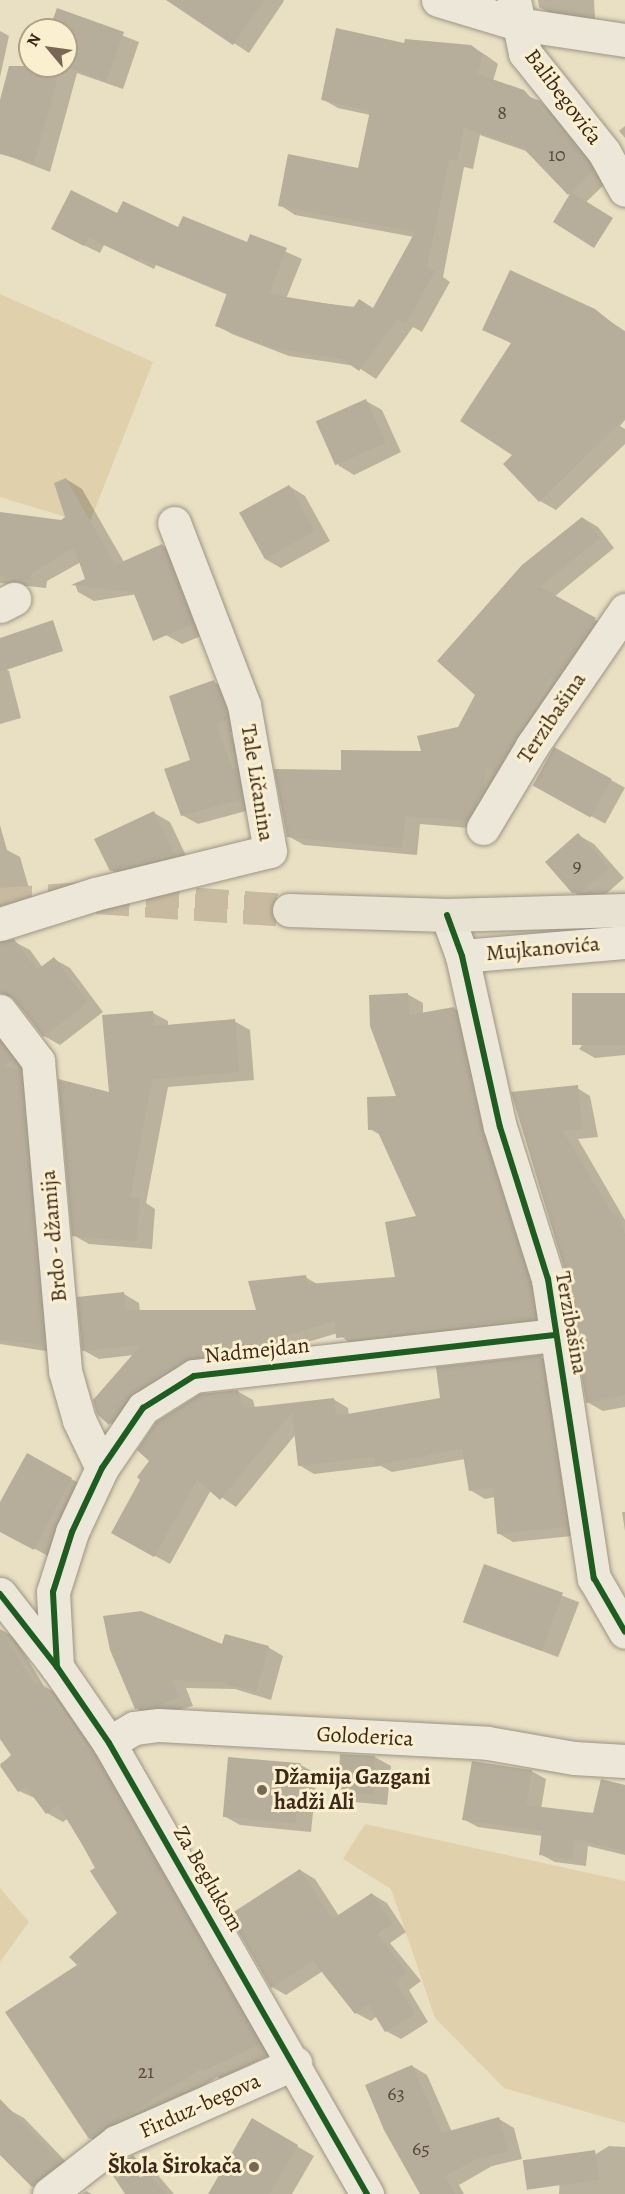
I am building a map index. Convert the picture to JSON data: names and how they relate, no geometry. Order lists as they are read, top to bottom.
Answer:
{
  "streets": {
    "street": [
      "Balibegovića",
      "Terzibašina",
      "Tale Ličanina",
      "Mujkanovića",
      "Brdo - džamija",
      "Nadmejdan",
      "Goloderica",
      "Za Beglukom",
      "Firduz-begova"
    ]
  },
  "crossings": [
    ["Terzibašina", "Mujkanovića"],
    ["Terzibašina", "Nadmejdan"],
    ["Brdo - džamija", "Nadmejdan"],
    ["Nadmejdan", "Za Beglukom"],
    ["Goloderica", "Za Beglukom"],
    ["Za Beglukom", "Firduz-begova"]
  ],
  "places": ["Džamija Gazgani hadži Ali", "Škola Širokača"],
  "house_numbers": [
    "8",
    "10",
    "9",
    "21",
    "63",
    "65"
  ],
  "north": "top left"
}
